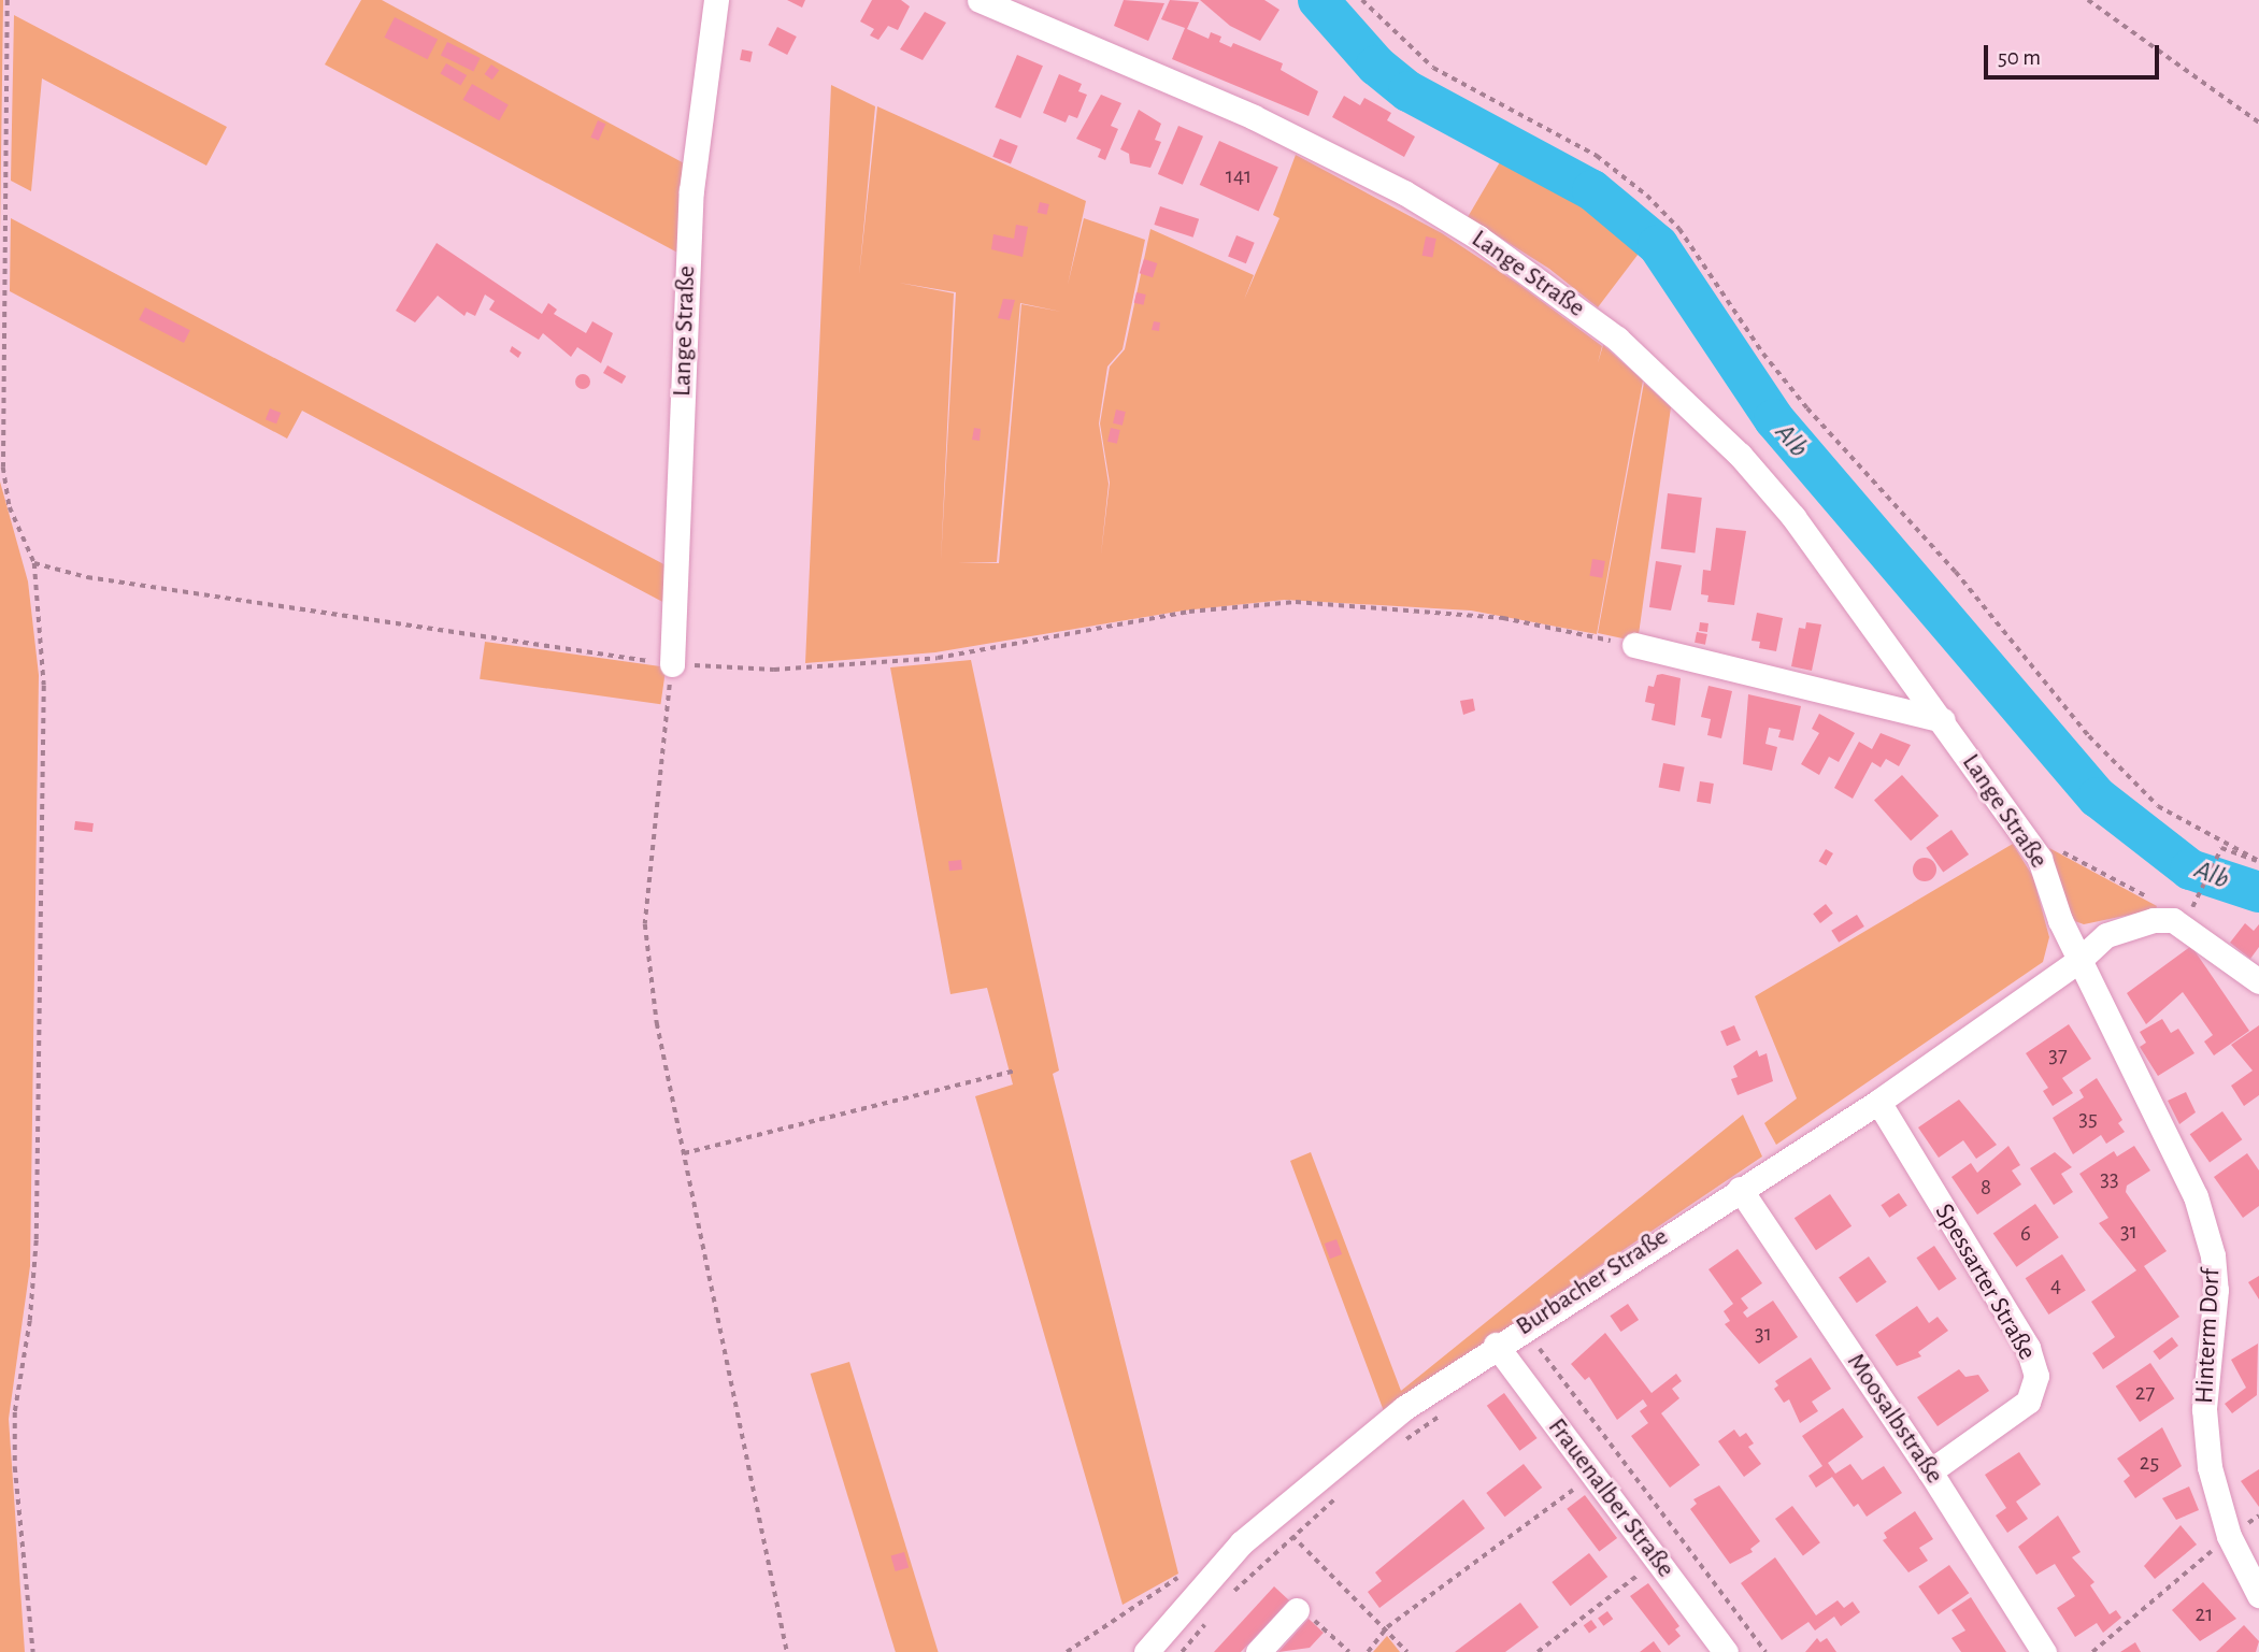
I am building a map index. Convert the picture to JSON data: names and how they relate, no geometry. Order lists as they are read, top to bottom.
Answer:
{
  "streets": {
    "street": [
      "Lange Straße",
      "Burbacher Straße",
      "Spessarter Straße",
      "Hinterm Dorf",
      "Moosalbstraße",
      "Frauenalber Straße"
    ]
  },
  "crossings": [
    ["Lange Straße", "Burbacher Straße"],
    ["Lange Straße", "Hinterm Dorf"],
    ["Burbacher Straße", "Spessarter Straße"],
    ["Burbacher Straße", "Hinterm Dorf"],
    ["Burbacher Straße", "Moosalbstraße"],
    ["Burbacher Straße", "Frauenalber Straße"],
    ["Spessarter Straße", "Moosalbstraße"]
  ],
  "water": ["Alb"],
  "house_numbers": [
    "141",
    "37",
    "35",
    "33",
    "8",
    "31",
    "6",
    "4",
    "31",
    "27",
    "25",
    "21"
  ],
  "scale_bar": "50 m"
}
